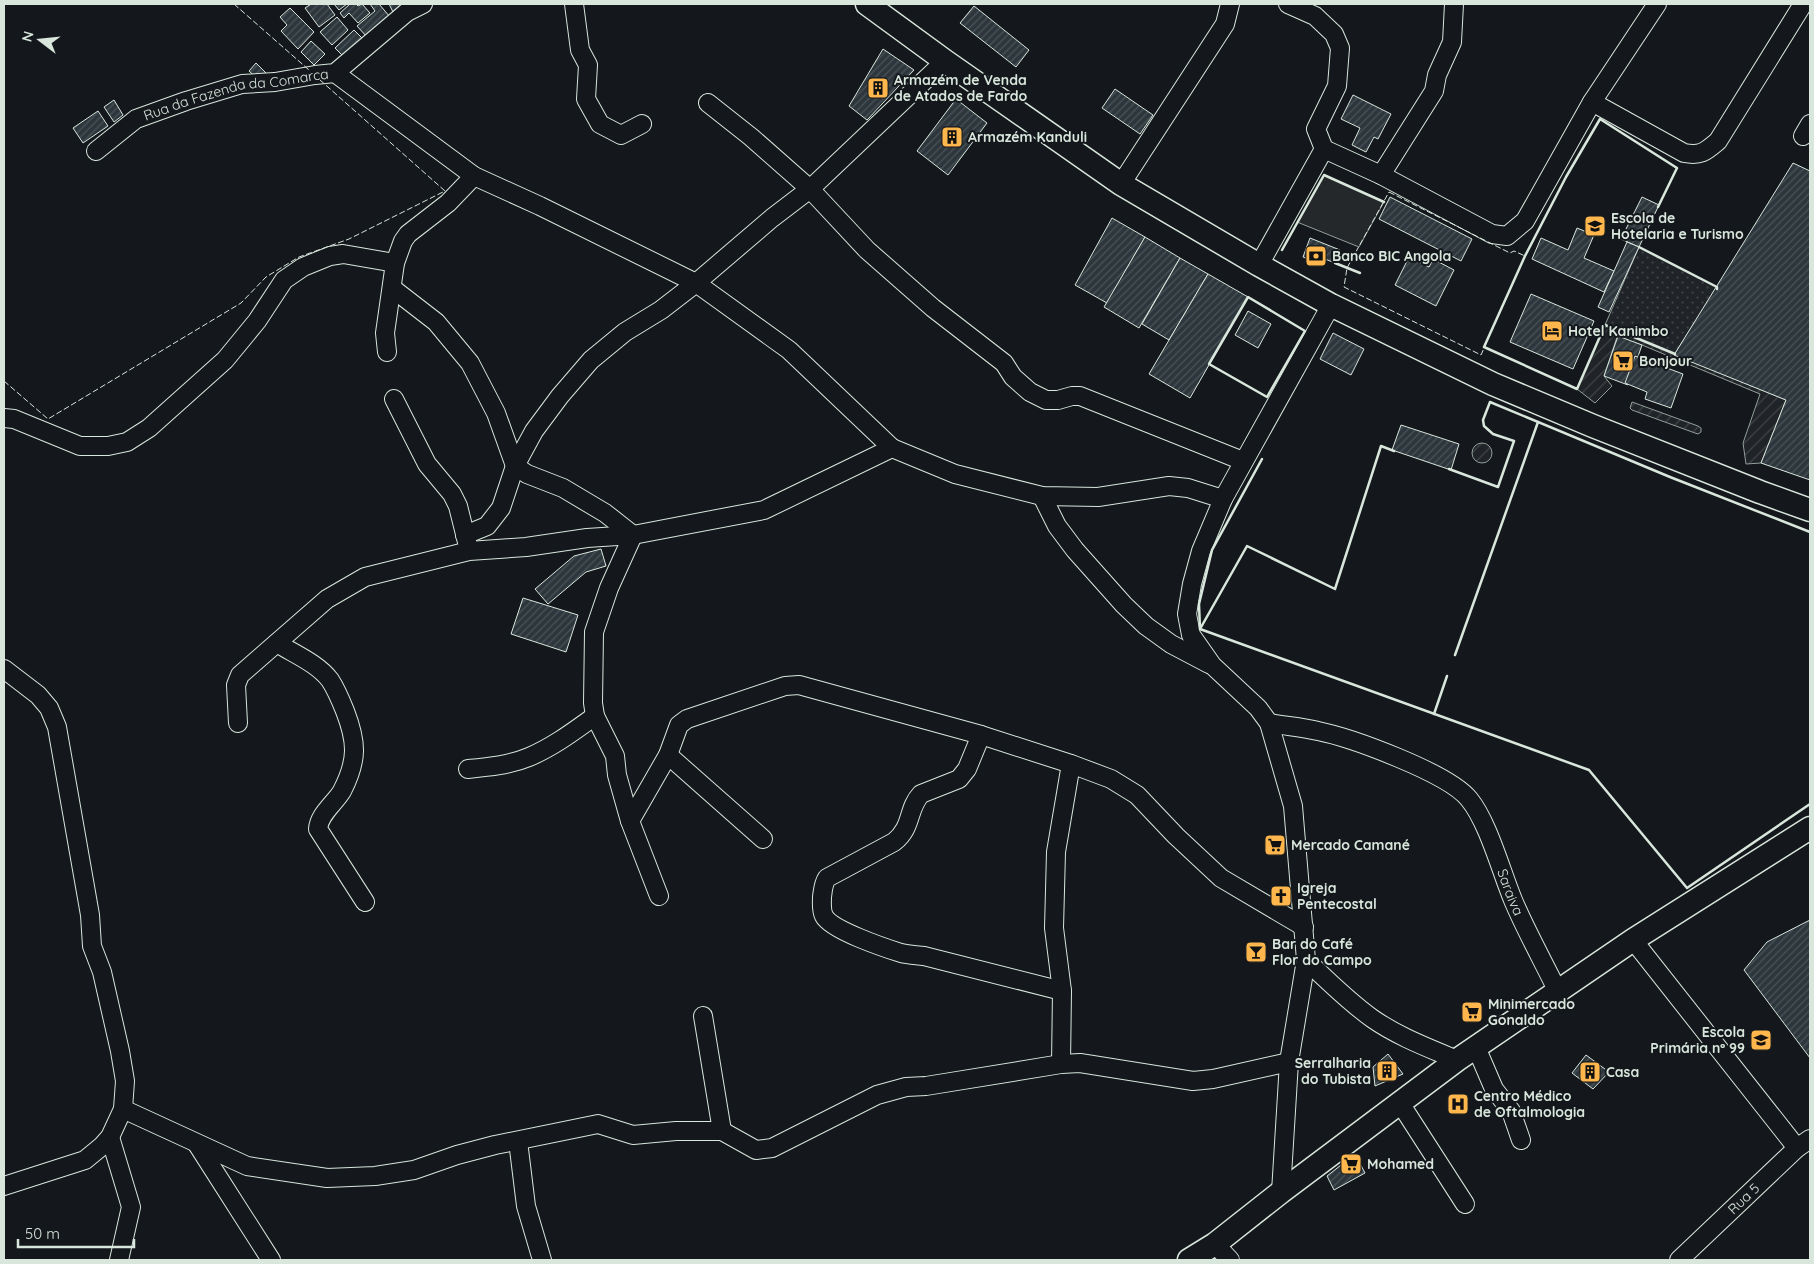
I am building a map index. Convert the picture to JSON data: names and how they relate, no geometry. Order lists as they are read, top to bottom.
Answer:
{
  "streets": {
    "street": ["Rua da Fazenda da Comarca", "Rua 5"]
  },
  "places": {
    "building": [
      "Armazém de Venda de Atados de Fardo",
      "Armazém Kanduli",
      "Serralharia do Tubista",
      "Casa"
    ],
    "school or university": ["Escola de Hotelaria e Turismo", "Escola Primária nº 99"],
    "bank": ["Banco BIC Angola"],
    "hotel": ["Hotel Kanimbo"],
    "supermarket": [
      "Bonjour",
      "Mercado Camané",
      "Minimercado Gonaldo",
      "Mohamed"
    ],
    "church": ["Igreja Pentecostal"],
    "bar": ["Bar do Café Flor do Campo"],
    "hospital": ["Centro Médico de Oftalmologia"]
  },
  "scale_bar": "50 m",
  "north": "left"
}
